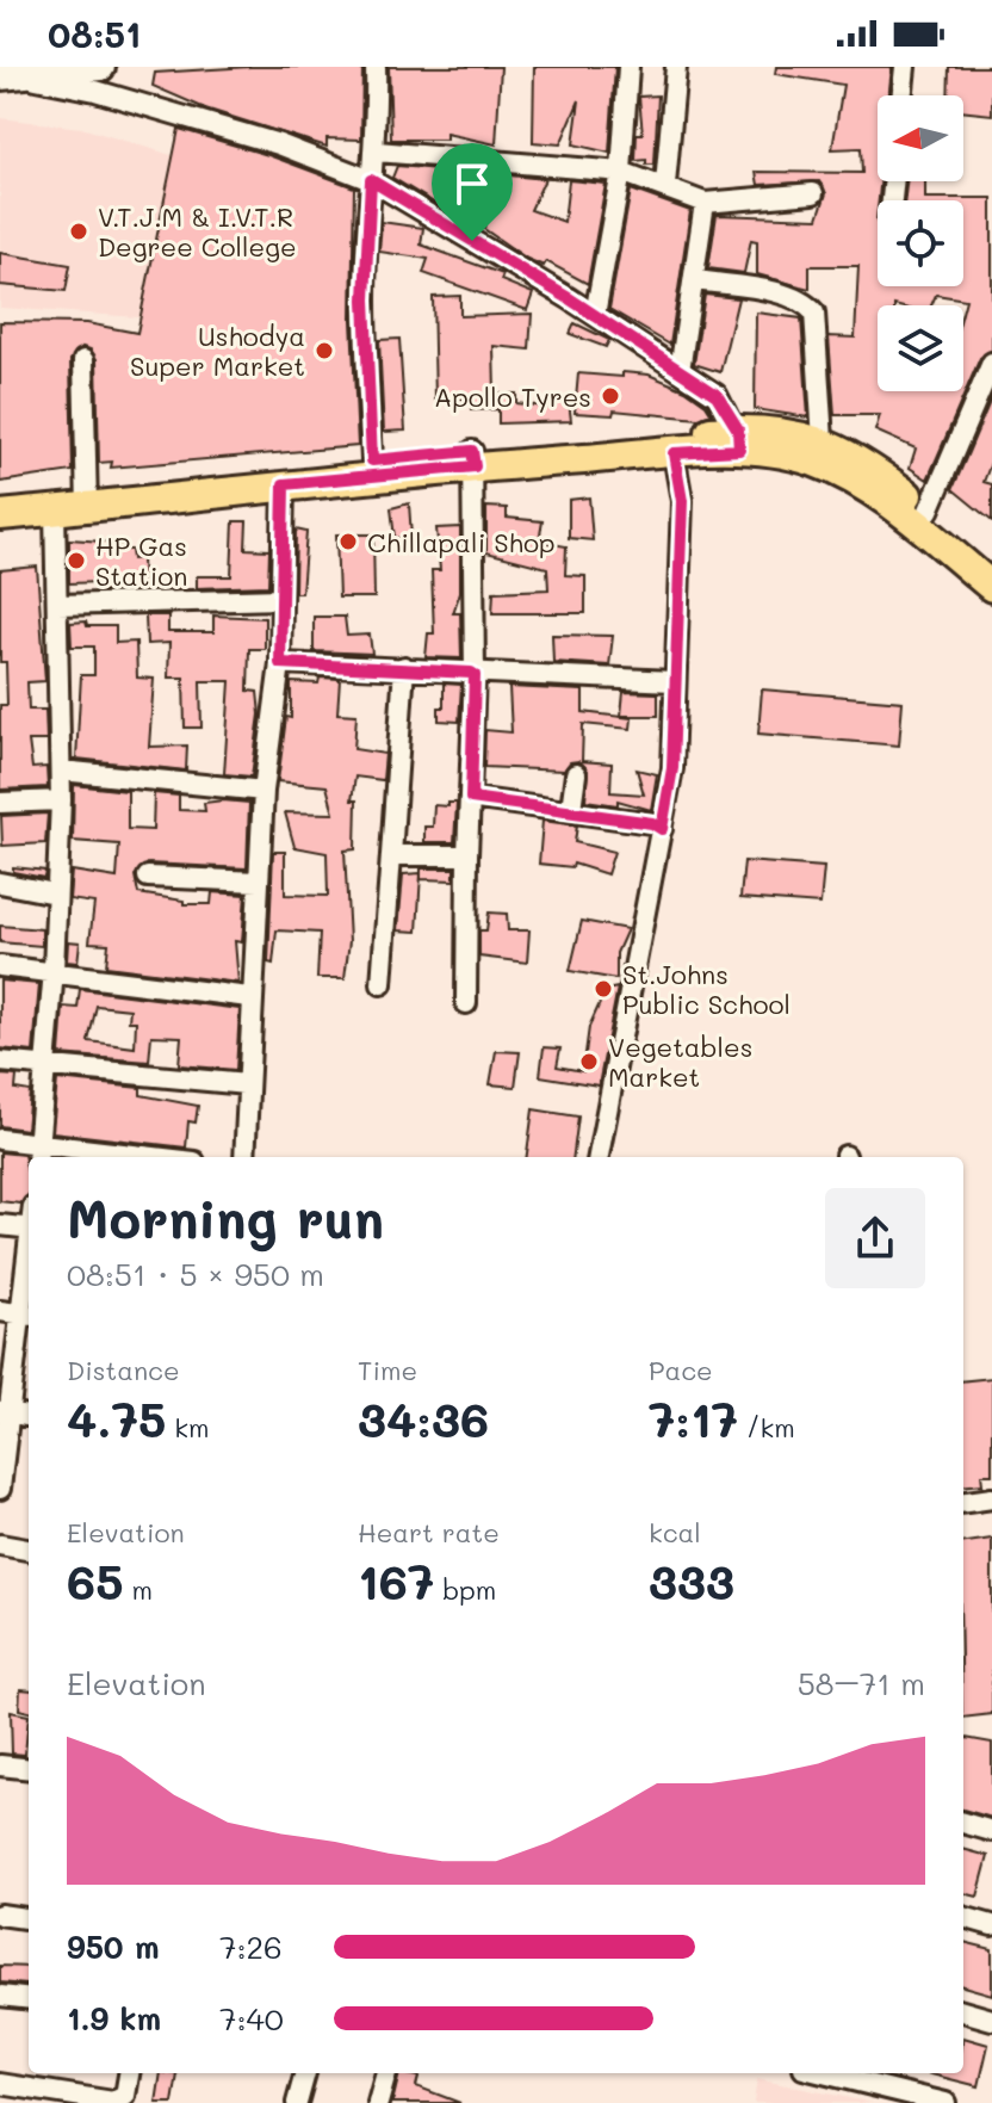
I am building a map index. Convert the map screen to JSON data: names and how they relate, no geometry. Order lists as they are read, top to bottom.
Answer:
{
  "places": [
    "V.T.J.M & I.V.T.R Degree College",
    "Ushodya Super Market",
    "Apollo Tyres",
    "Chillapali Shop",
    "HP Gas Station",
    "St.Johns Public School",
    "Vegetables Market"
  ],
  "north": "left",
  "page": {
    "status": "08:51",
    "heading": ["Morning run", "08:51 · 5 × 950 m"],
    "stats": [
      ["Distance", "4.75 km"],
      ["Time", "34:36"],
      ["Pace", "7:17 /km"],
      ["Elevation", "65 m"],
      ["Heart rate", "167 bpm"],
      ["kcal", "333"]
    ],
    "chart": ["Elevation", "58–71 m"],
    "list": [
      {
        "name": "950 m",
        "note": "7:26"
      },
      {
        "name": "1.9 km",
        "note": "7:40"
      }
    ]
  }
}
